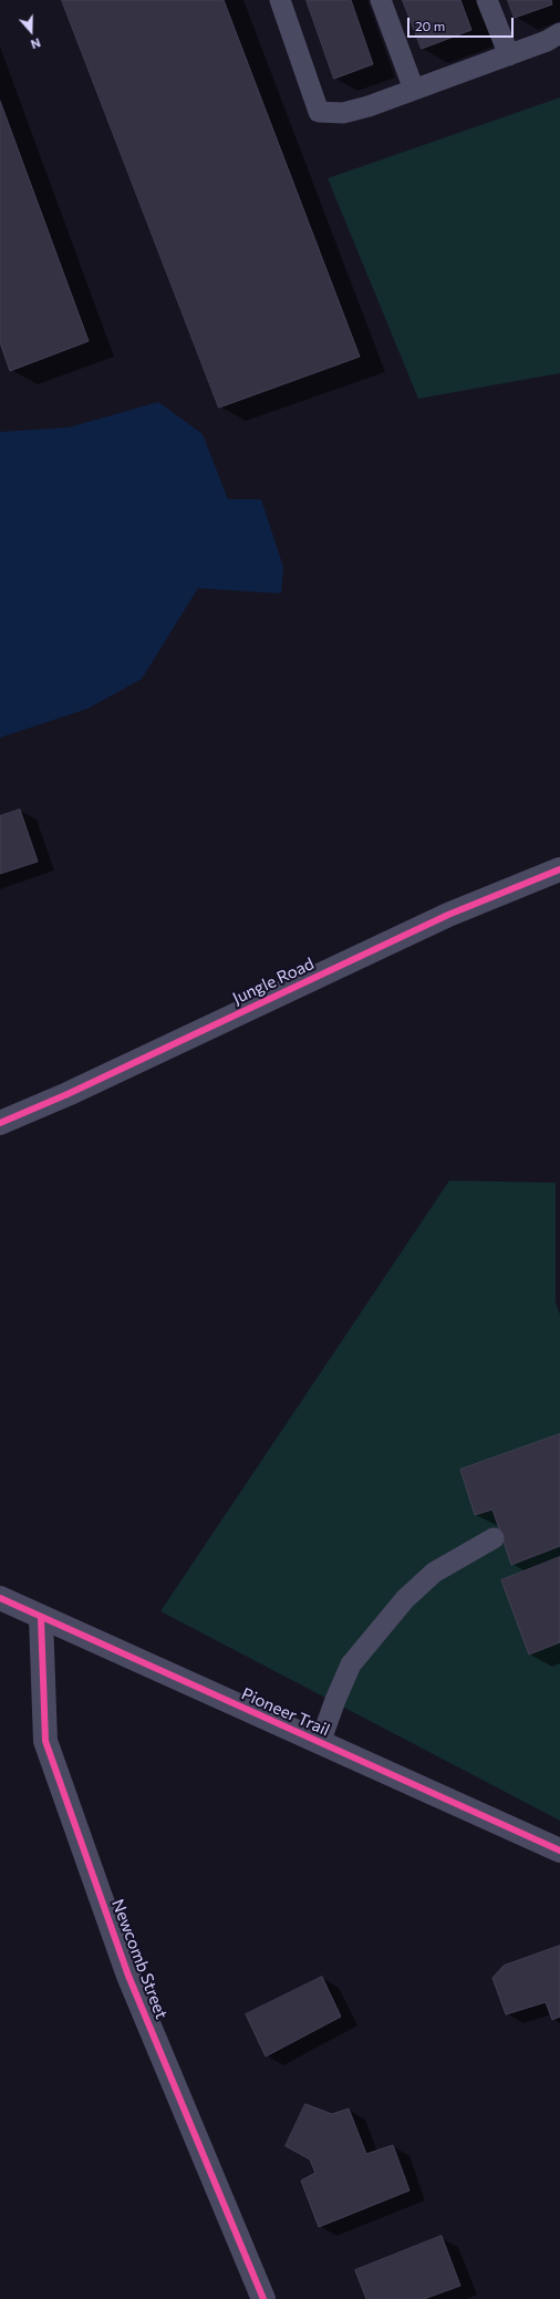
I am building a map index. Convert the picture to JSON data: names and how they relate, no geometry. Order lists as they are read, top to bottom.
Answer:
{
  "streets": {
    "street": ["Jungle Road", "Pioneer Trail", "Newcomb Street"]
  },
  "crossings": [
    ["Pioneer Trail", "Newcomb Street"]
  ],
  "scale_bar": "20 m",
  "north": "bottom"
}
